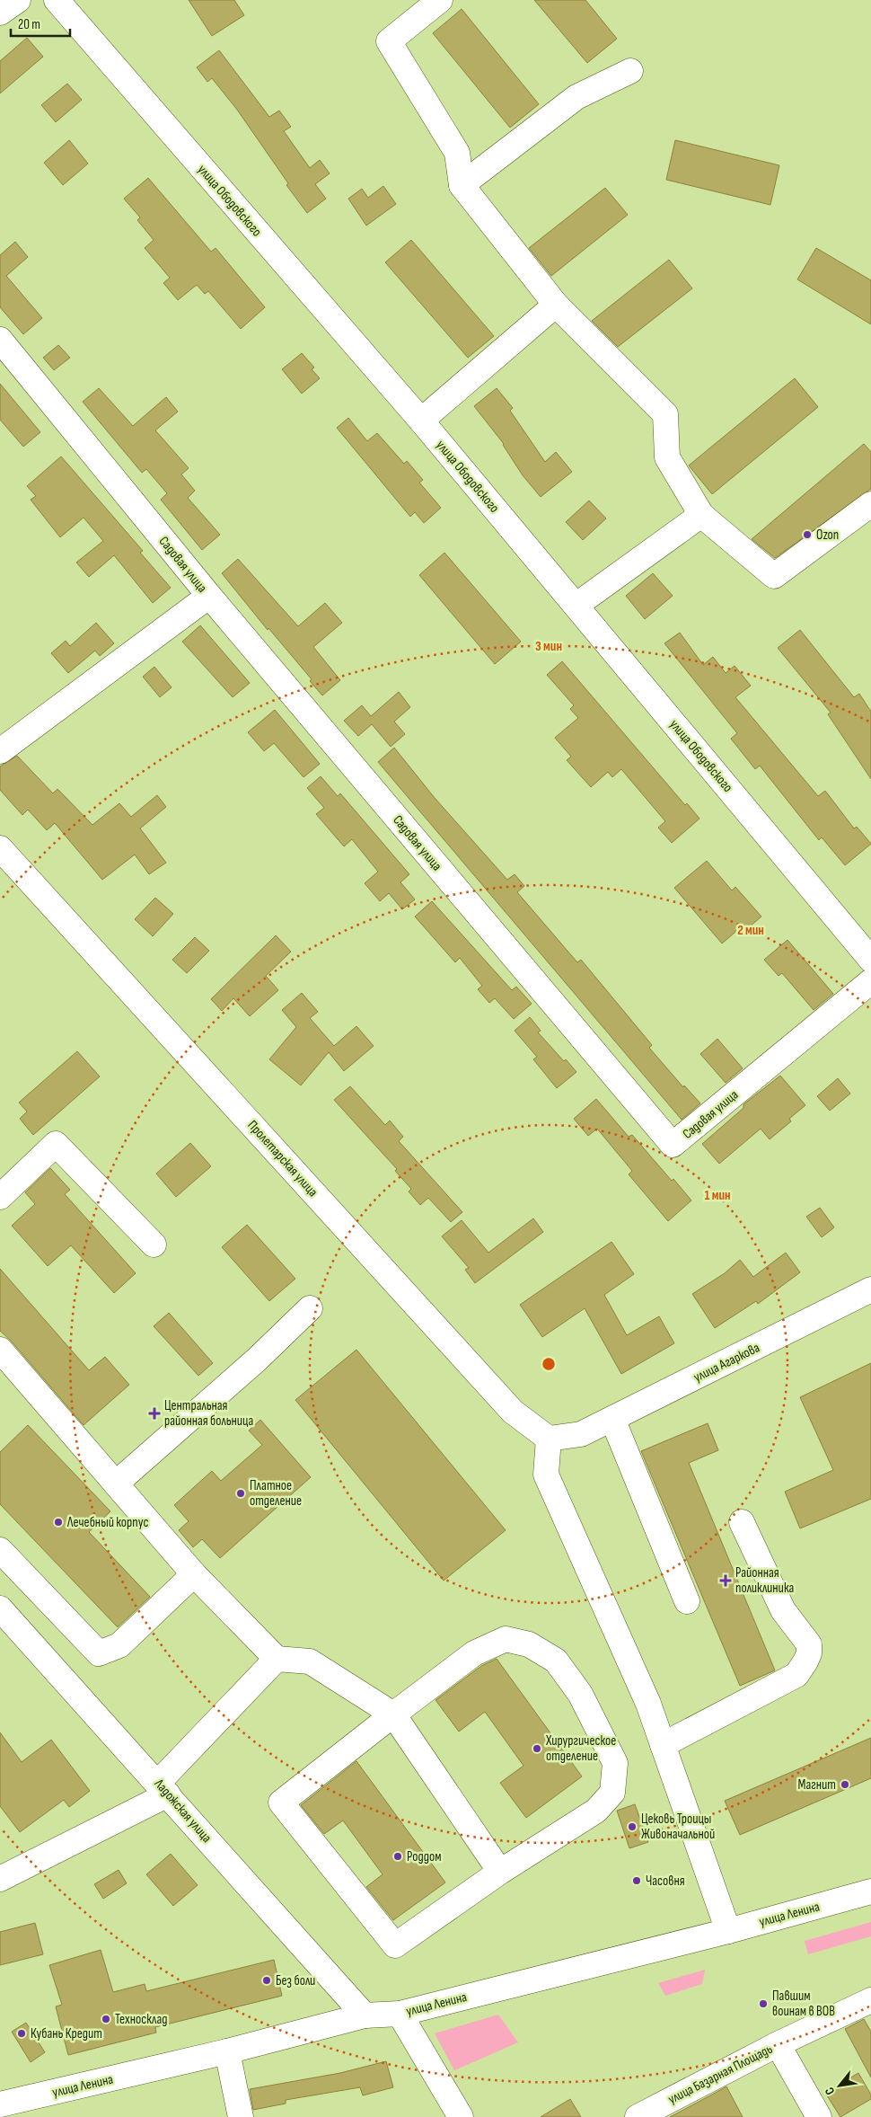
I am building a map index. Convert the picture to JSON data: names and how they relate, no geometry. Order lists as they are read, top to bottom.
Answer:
{
  "streets": {
    "street": [
      "улица Ободовского",
      "Садовая улица",
      "Пролетарская улица",
      "улица Агаркова",
      "Ладожская улица",
      "улица Ленина",
      "улица Базарная Площадь"
    ]
  },
  "crossings": [
    ["Пролетарская улица", "улица Агаркова"],
    ["Ладожская улица", "улица Ленина"]
  ],
  "places": {
    "other": [
      "Ozon",
      "Платное отделение",
      "Лечебный корпус",
      "Хирургическое отделение",
      "Магнит",
      "Цековь Троицы Живоначальной",
      "Роддом",
      "Часовня",
      "Без боли",
      "Павшим воинам в ВОВ",
      "Техносклад",
      "Кубань Кредит"
    ],
    "health": ["Центральная районная больница", "Районная поликлиника"]
  },
  "scale_bar": "20 m",
  "north": "bottom left",
  "rings": ["3 мин", "2 мин", "1 мин"]
}
